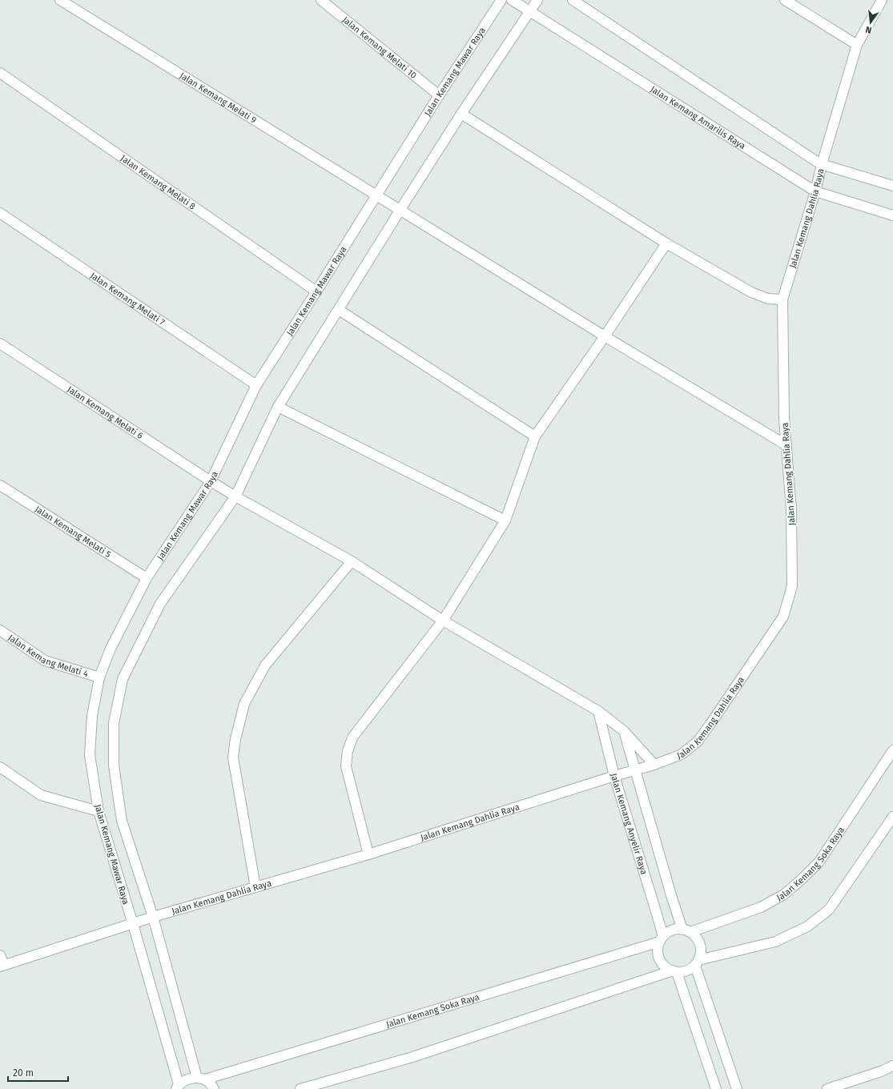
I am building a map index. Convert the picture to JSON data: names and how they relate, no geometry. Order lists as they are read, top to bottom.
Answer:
{
  "streets": {
    "street": [
      "Jalan Kemang Melati 10",
      "Jalan Kemang Mawar Raya",
      "Jalan Kemang Melati 9",
      "Jalan Kemang Amarilis Raya",
      "Jalan Kemang Melati 8",
      "Jalan Kemang Dahlia Raya",
      "Jalan Kemang Melati 7",
      "Jalan Kemang Melati 6",
      "Jalan Kemang Melati 5",
      "Jalan Kemang Melati 4",
      "Jalan Kemang Anyelir Raya",
      "Jalan Kemang Soka Raya"
    ]
  },
  "crossings": [
    ["Jalan Kemang Melati 10", "Jalan Kemang Mawar Raya"],
    ["Jalan Kemang Mawar Raya", "Jalan Kemang Melati 9"],
    ["Jalan Kemang Mawar Raya", "Jalan Kemang Melati 8"],
    ["Jalan Kemang Mawar Raya", "Jalan Kemang Dahlia Raya"],
    ["Jalan Kemang Mawar Raya", "Jalan Kemang Melati 7"],
    ["Jalan Kemang Mawar Raya", "Jalan Kemang Melati 6"],
    ["Jalan Kemang Mawar Raya", "Jalan Kemang Melati 5"],
    ["Jalan Kemang Mawar Raya", "Jalan Kemang Melati 4"],
    ["Jalan Kemang Mawar Raya", "Jalan Kemang Soka Raya"],
    ["Jalan Kemang Melati 9", "Jalan Kemang Dahlia Raya"],
    ["Jalan Kemang Amarilis Raya", "Jalan Kemang Dahlia Raya"],
    ["Jalan Kemang Dahlia Raya", "Jalan Kemang Melati 6"],
    ["Jalan Kemang Dahlia Raya", "Jalan Kemang Anyelir Raya"],
    ["Jalan Kemang Melati 6", "Jalan Kemang Anyelir Raya"],
    ["Jalan Kemang Anyelir Raya", "Jalan Kemang Soka Raya"]
  ],
  "scale_bar": "20 m",
  "north": "bottom"
}
